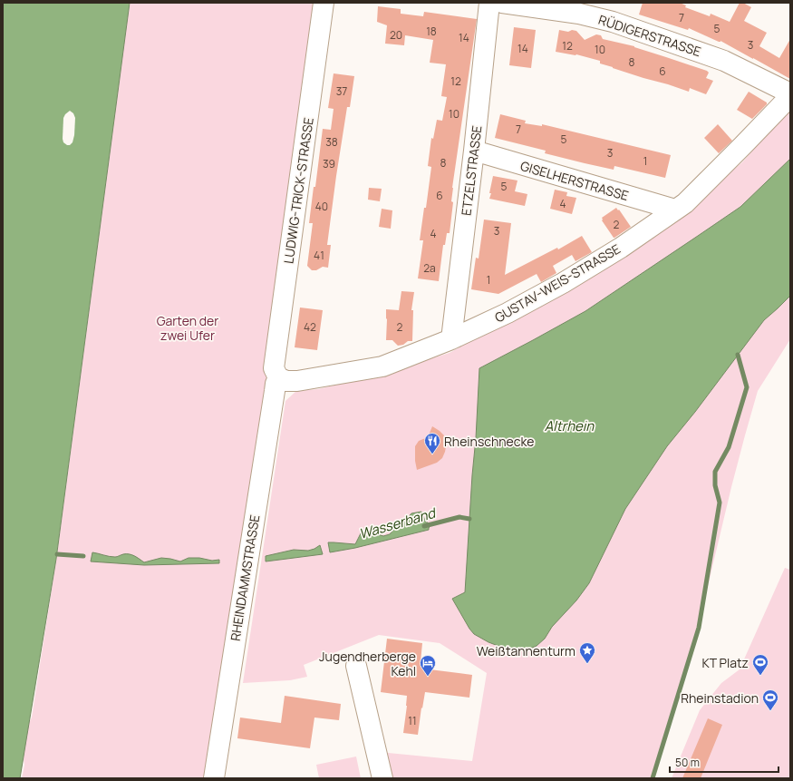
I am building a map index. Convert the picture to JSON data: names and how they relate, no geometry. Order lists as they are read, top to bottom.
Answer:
{
  "streets": {
    "street": [
      "RÜDIGERSTRASSE",
      "ETZELSTRASSE",
      "GISELHERSTRASSE",
      "LUDWIG-TRICK-STRASSE",
      "GUSTAV-WEIS-STRASSE",
      "RHEINDAMMSTRASSE"
    ]
  },
  "crossings": [
    ["ETZELSTRASSE", "GISELHERSTRASSE"],
    ["ETZELSTRASSE", "GUSTAV-WEIS-STRASSE"],
    ["GISELHERSTRASSE", "GUSTAV-WEIS-STRASSE"],
    ["LUDWIG-TRICK-STRASSE", "GUSTAV-WEIS-STRASSE"],
    ["LUDWIG-TRICK-STRASSE", "RHEINDAMMSTRASSE"],
    ["GUSTAV-WEIS-STRASSE", "RHEINDAMMSTRASSE"]
  ],
  "water": ["Altrhein", "Wasserband"],
  "parks": ["Garten der zwei Ufer"],
  "places": {
    "restaurant": ["Rheinschnecke"],
    "place": ["Weißtannenturm"],
    "sports": ["KT Platz", "Rheinstadion"],
    "hotel": ["Jugendherberge Kehl"]
  },
  "house_numbers": [
    "7",
    "5",
    "18",
    "20",
    "14",
    "3",
    "12",
    "14",
    "10",
    "8",
    "6",
    "12",
    "37",
    "10",
    "7",
    "5",
    "38",
    "3",
    "1",
    "8",
    "39",
    "5",
    "6",
    "4",
    "40",
    "2",
    "3",
    "4",
    "41",
    "2a",
    "1",
    "42",
    "2",
    "11"
  ],
  "scale_bar": "50 m"
}
